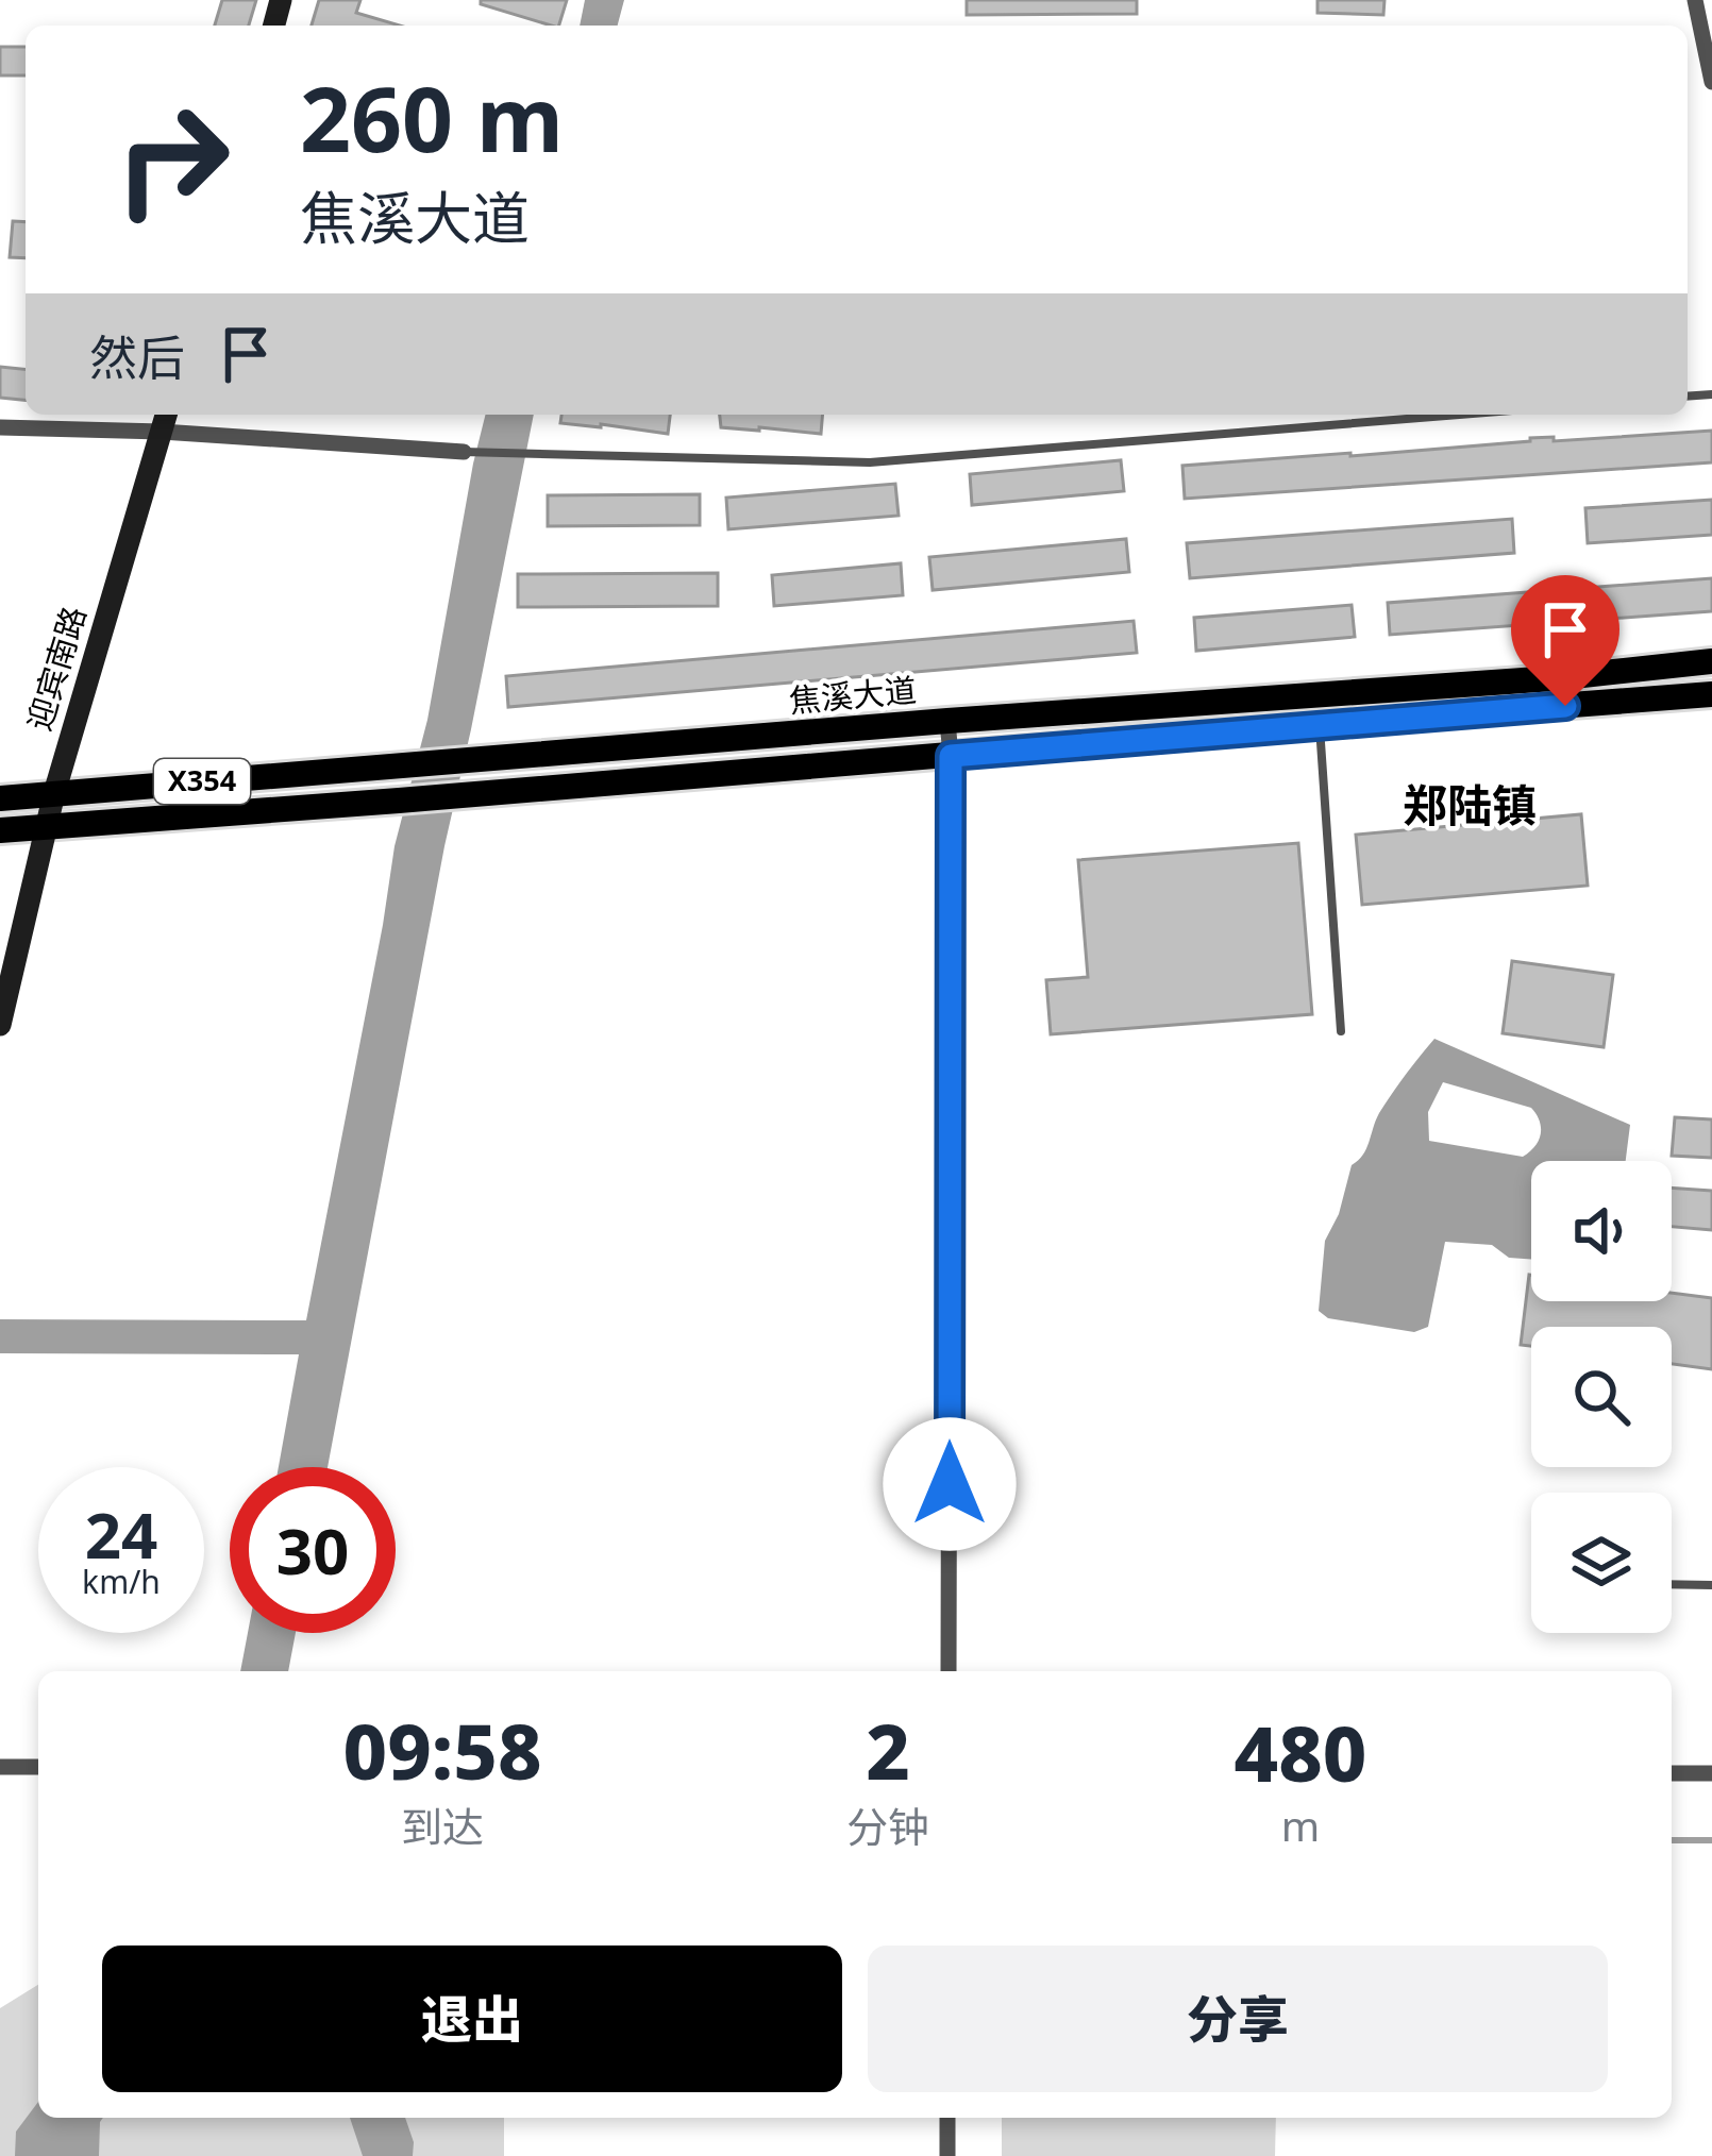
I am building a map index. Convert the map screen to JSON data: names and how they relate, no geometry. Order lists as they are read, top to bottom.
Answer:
{
  "streets": {
    "main road": ["焦溪大道", "X354"],
    "street": ["迎宾南路"]
  },
  "crossings": [
    ["迎宾南路", "焦溪大道"]
  ],
  "districts": ["郑陆镇"],
  "page": {
    "turn": ["260 m", "焦溪大道"],
    "then": "然后",
    "speed": "24 km/h",
    "limit": "30",
    "eta": [
      "09:58",
      "到达",
      "2",
      "分钟",
      "480",
      "m"
    ],
    "buttons": ["退出", "分享"]
  }
}
